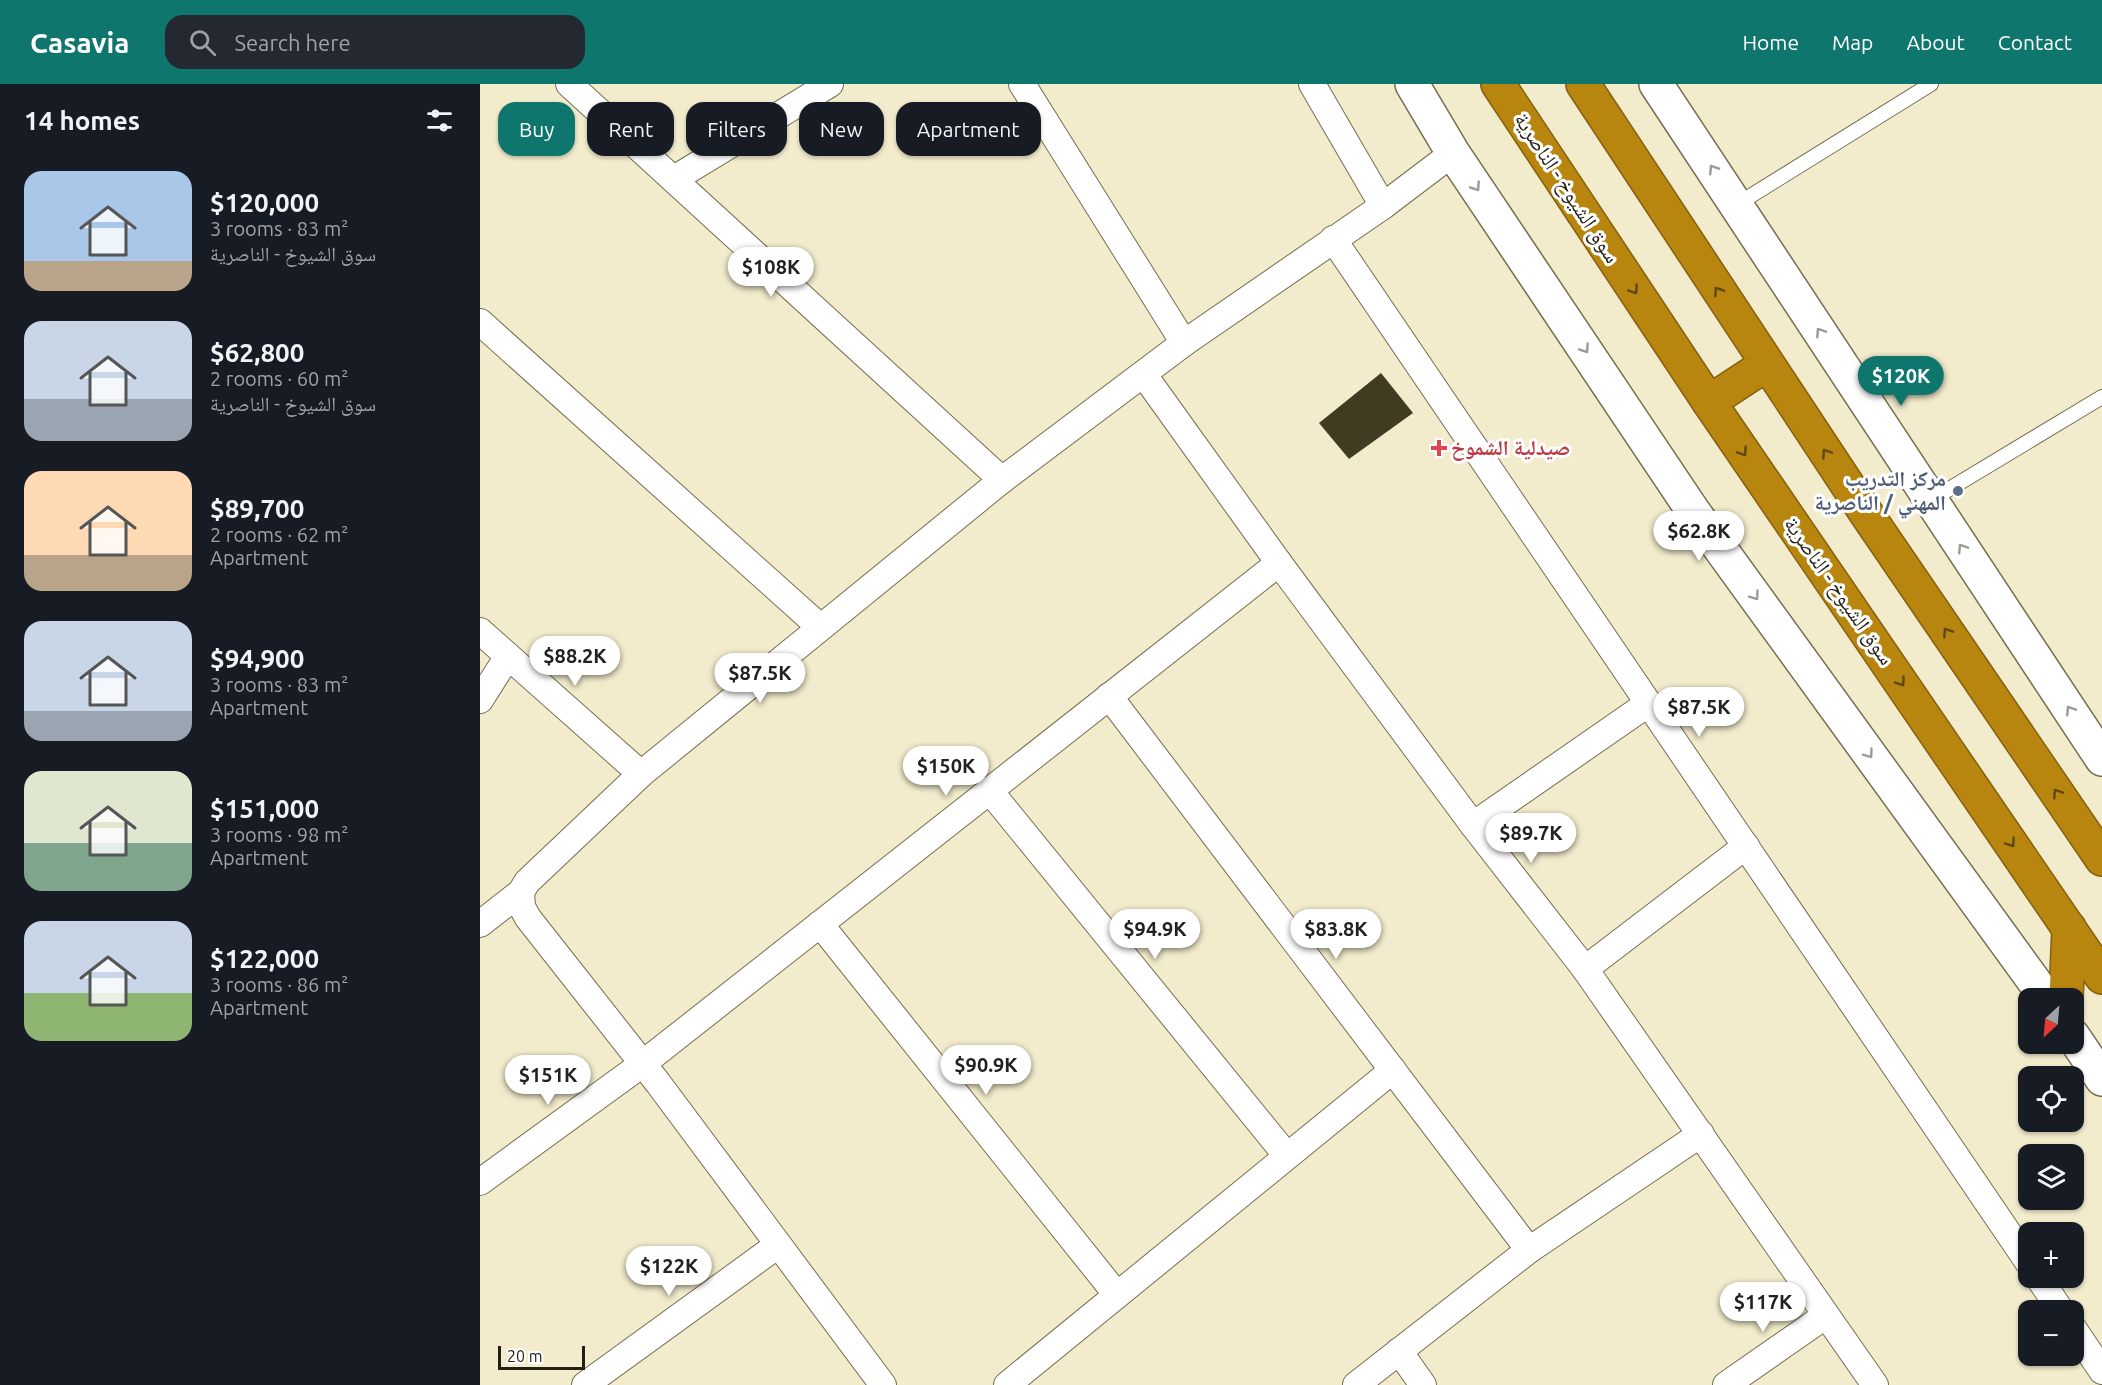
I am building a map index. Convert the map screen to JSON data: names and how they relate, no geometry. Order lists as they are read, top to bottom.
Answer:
{
  "streets": {
    "highway": ["سوق الشيوخ - الناصرية"]
  },
  "places": {
    "health": ["صيدلية الشموخ"],
    "other": ["مركز التدريب المهني / الناصرية"]
  },
  "scale_bar": "20 m",
  "north": "bottom left",
  "page": {
    "header": "Casavia",
    "search": "Search here",
    "nav": [
      "Home",
      "Map",
      "About",
      "Contact"
    ],
    "heading": "14 homes",
    "chip": [
      "Buy",
      "Rent",
      "Filters",
      "New",
      "Apartment"
    ],
    "list": [
      {
        "name": "$120,000",
        "note": "3 rooms · 83 m² · سوق الشيوخ - الناصرية"
      },
      {
        "name": "$62,800",
        "note": "2 rooms · 60 m² · سوق الشيوخ - الناصرية"
      },
      {
        "name": "$89,700",
        "note": "2 rooms · 62 m² · Apartment"
      },
      {
        "name": "$94,900",
        "note": "3 rooms · 83 m² · Apartment"
      },
      {
        "name": "$151,000",
        "note": "3 rooms · 98 m² · Apartment"
      },
      {
        "name": "$122,000",
        "note": "3 rooms · 86 m² · Apartment"
      }
    ],
    "price": [
      "$108K",
      "$120K",
      "$62.8K",
      "$88.2K",
      "$87.5K",
      "$87.5K",
      "$150K",
      "$89.7K",
      "$94.9K",
      "$83.8K",
      "$90.9K",
      "$151K",
      "$122K",
      "$117K"
    ],
    "map_buttons": ["+", "−"],
    "scale": "20 m"
  }
}
